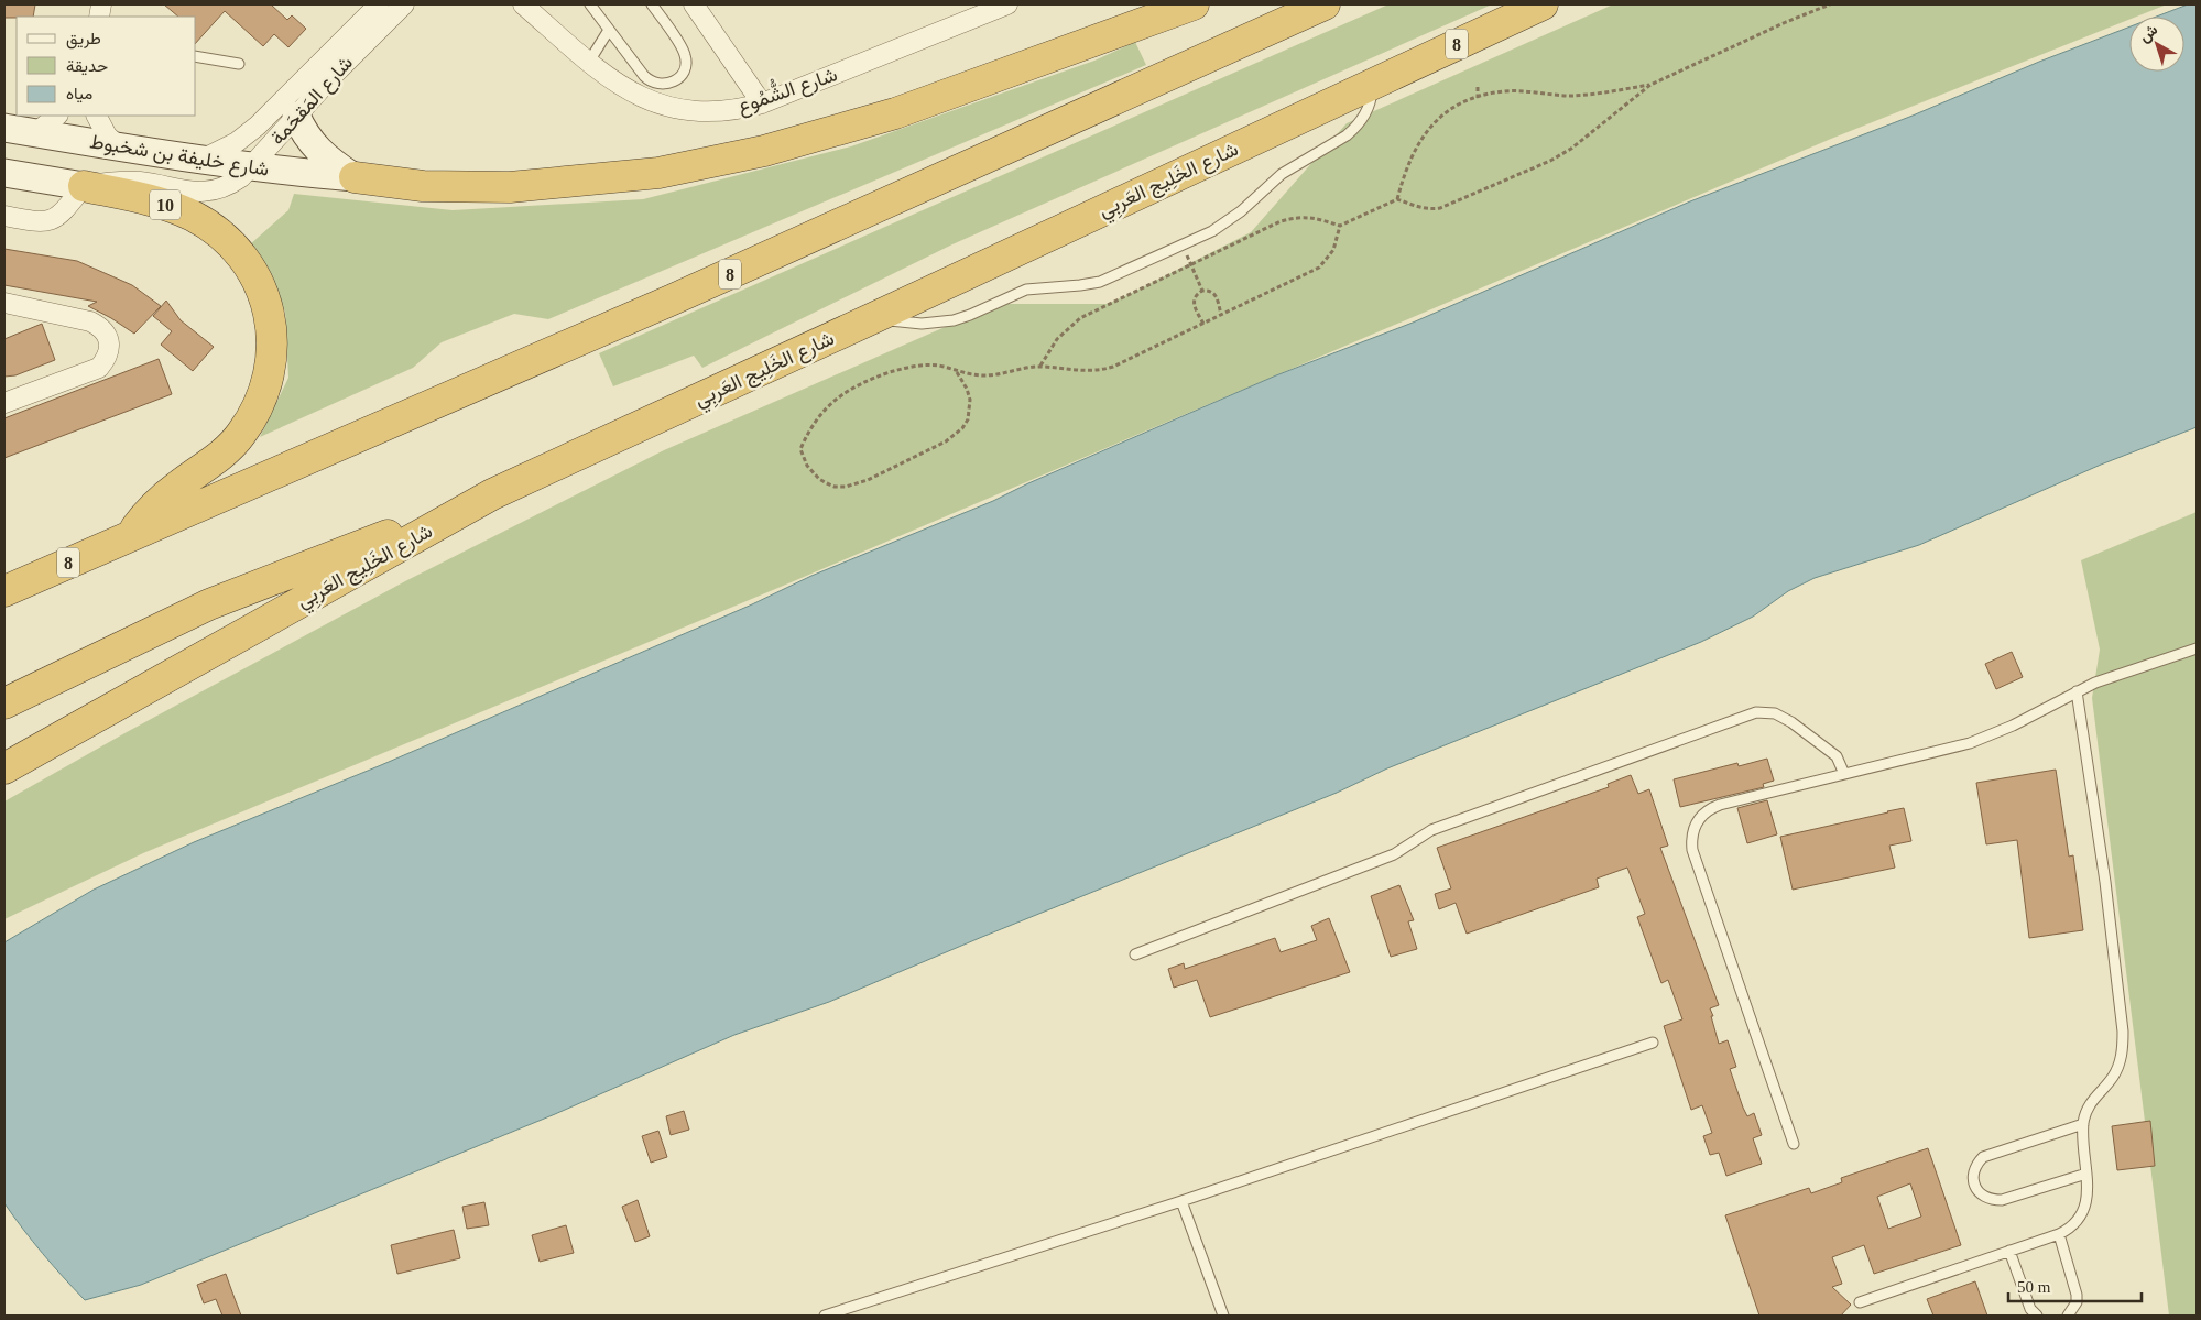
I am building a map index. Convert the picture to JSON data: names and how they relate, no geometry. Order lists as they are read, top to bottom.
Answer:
{
  "streets": {
    "highway": ["8", "شارع الخَلِيج العَربِي", "10"],
    "main road": ["شارع خليفة بن شخبوط"],
    "street": ["شارع الشُّمُوع", "شارع المَقحَمة"]
  },
  "crossings": [
    ["8", "10"],
    ["شارع المَقحَمة", "شارع خليفة بن شخبوط"],
    ["شارع المَقحَمة", "10"]
  ],
  "legend": ["طريق", "حديقة", "مياه"],
  "scale_bar": "50 m",
  "north": "top left"
}
